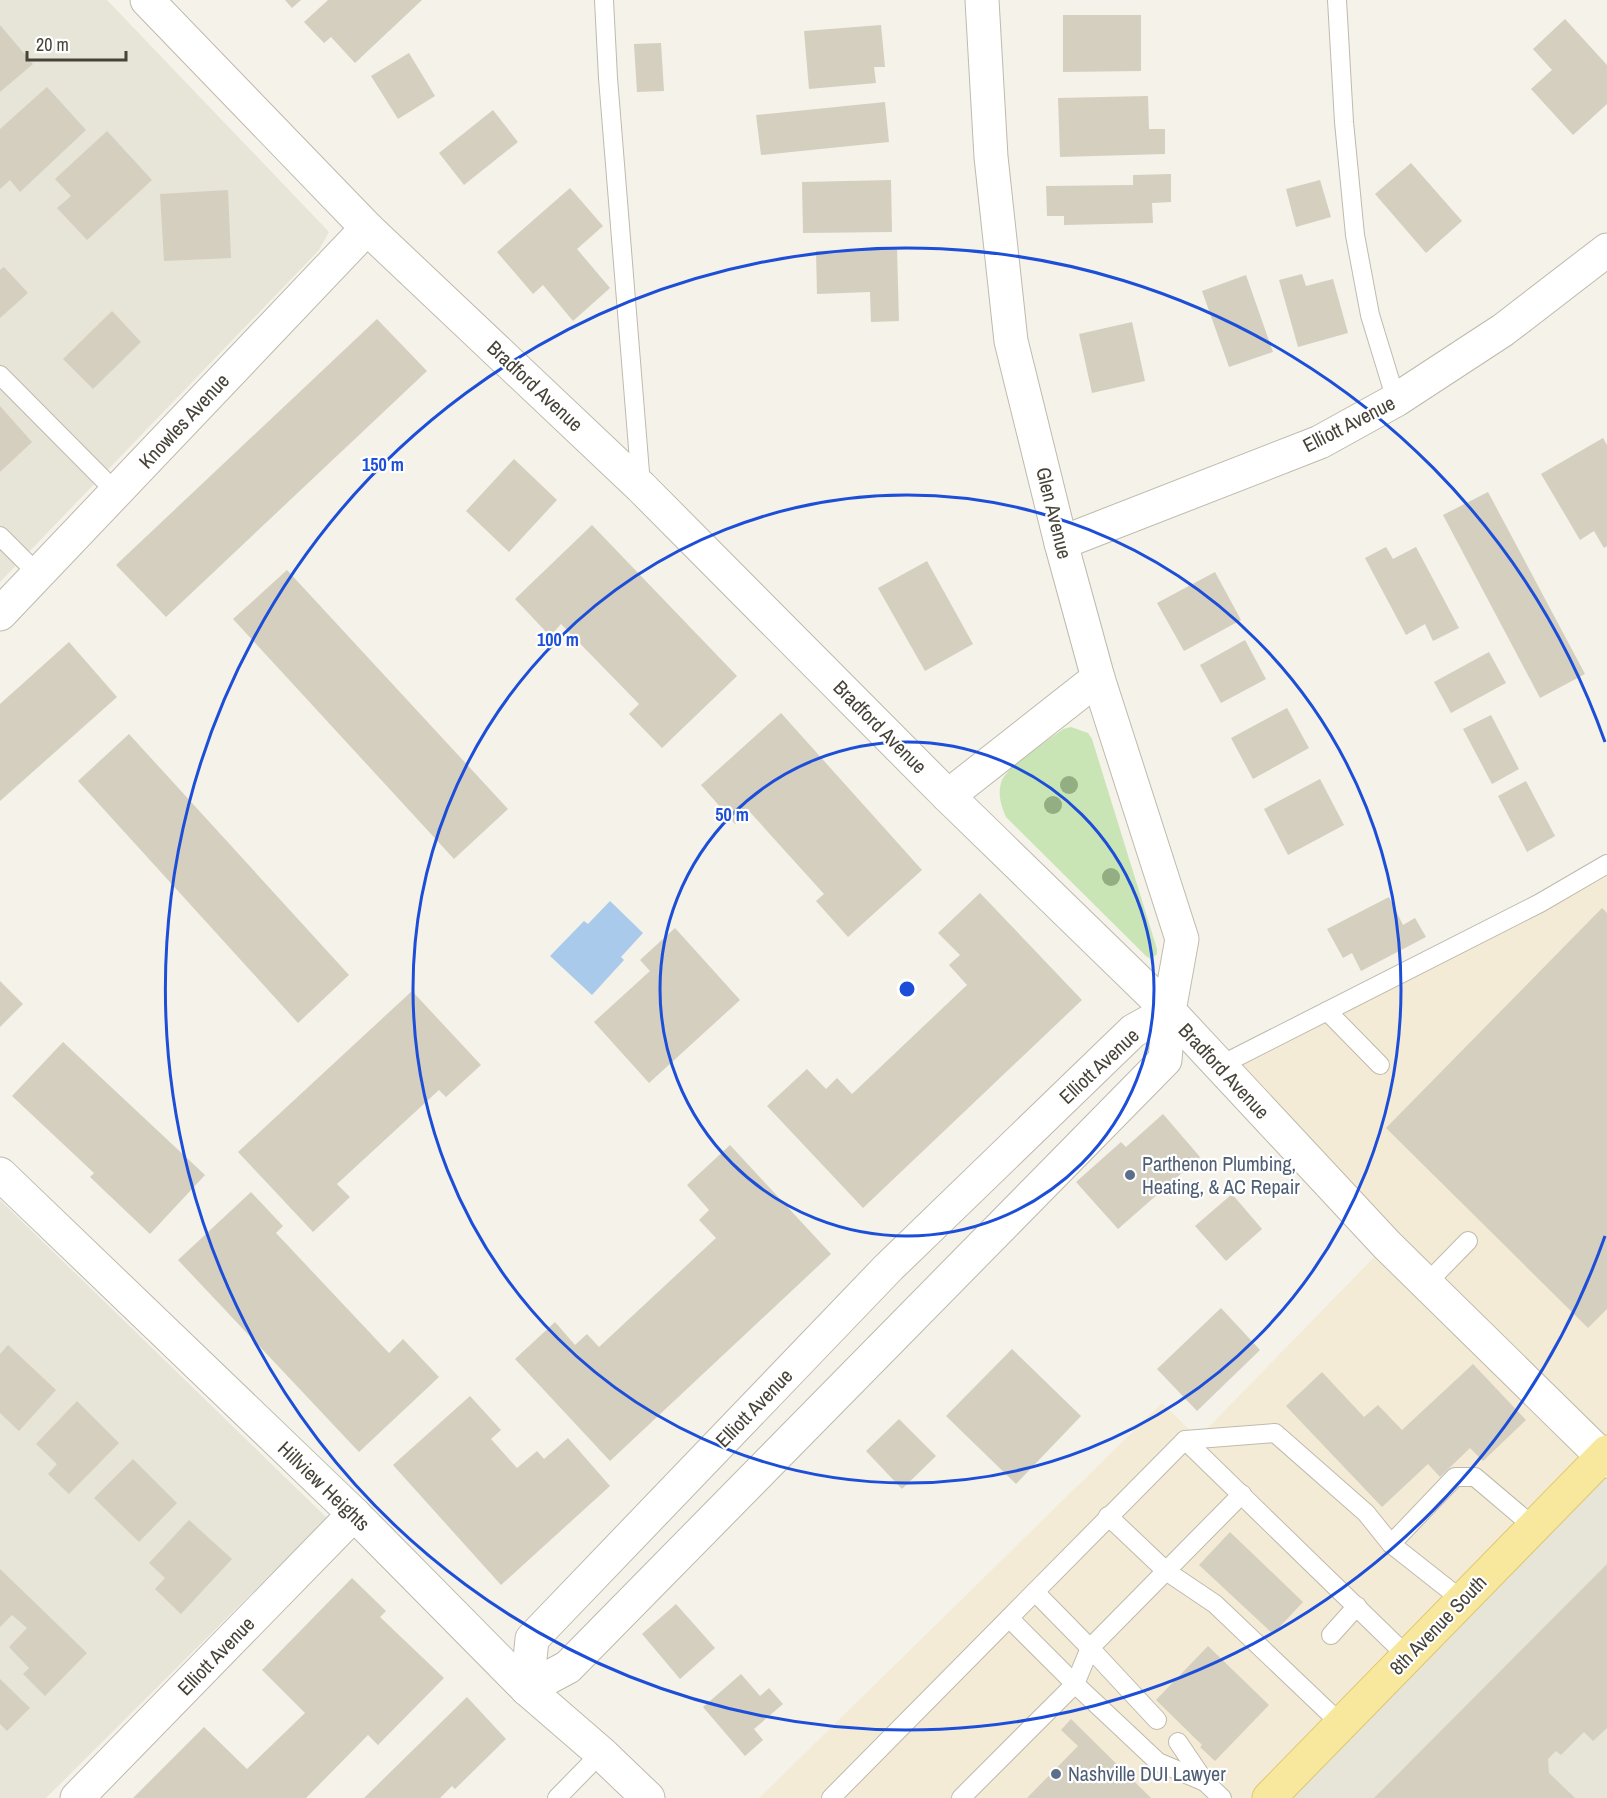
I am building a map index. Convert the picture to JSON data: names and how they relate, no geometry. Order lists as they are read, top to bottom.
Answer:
{
  "streets": {
    "main road": ["8th Avenue South"],
    "street": [
      "Bradford Avenue",
      "Knowles Avenue",
      "Elliott Avenue",
      "Glen Avenue",
      "Hillview Heights"
    ]
  },
  "crossings": [
    ["Bradford Avenue", "Knowles Avenue"],
    ["Bradford Avenue", "Elliott Avenue"],
    ["Bradford Avenue", "Glen Avenue"],
    ["Bradford Avenue", "8th Avenue South"],
    ["Elliott Avenue", "Glen Avenue"],
    ["Elliott Avenue", "Hillview Heights"]
  ],
  "places": ["Parthenon Plumbing, Heating, & AC Repair", "Nashville DUI Lawyer"],
  "scale_bar": "20 m",
  "rings": ["150 m", "100 m", "50 m"]
}
